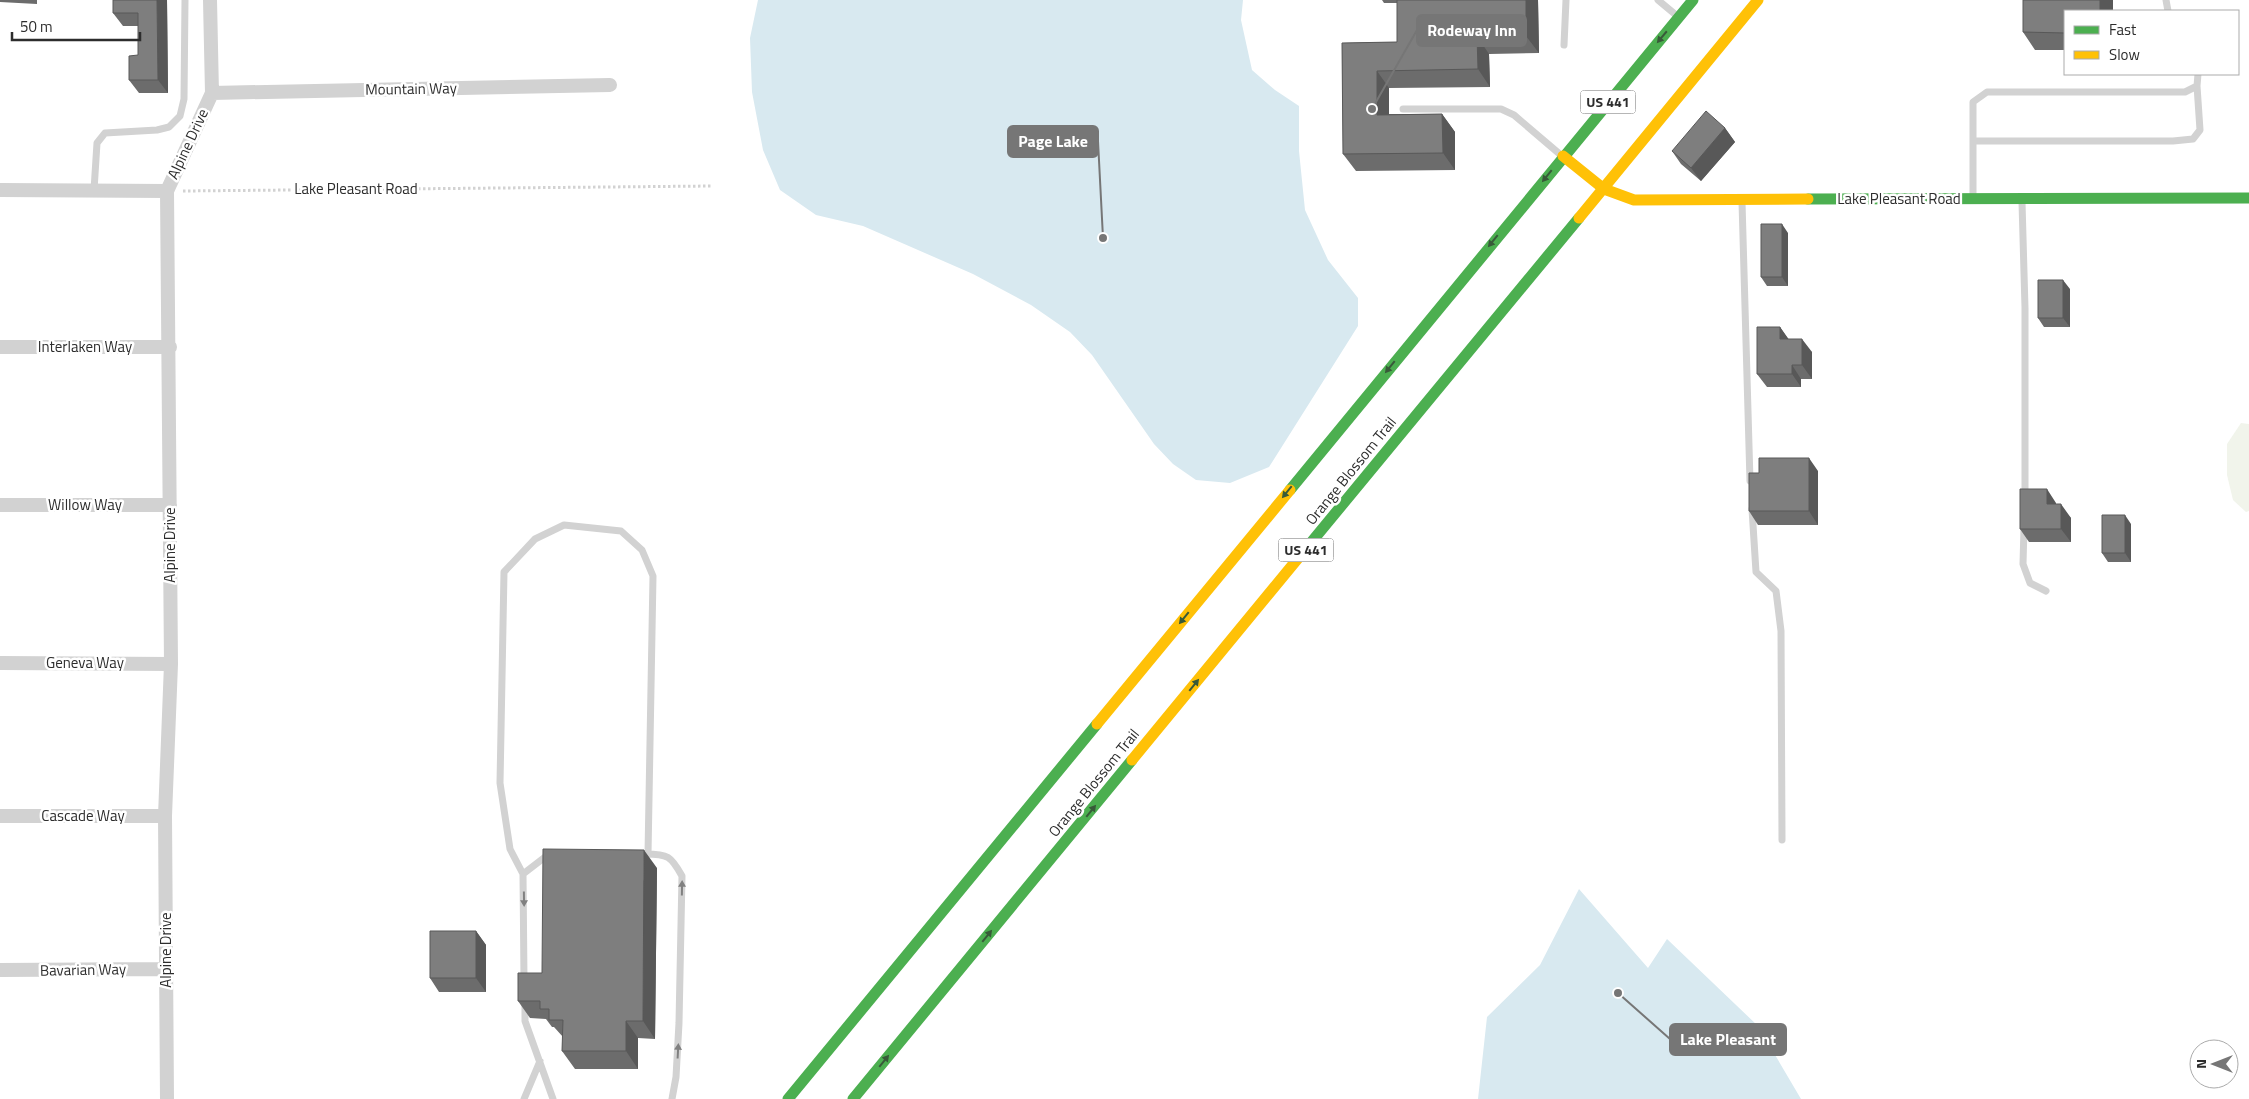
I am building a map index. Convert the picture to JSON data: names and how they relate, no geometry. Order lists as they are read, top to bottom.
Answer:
{
  "streets": {
    "main road": ["US 441", "Lake Pleasant Road", "Orange Blossom Trail"],
    "street": [
      "Mountain Way",
      "Alpine Drive",
      "Interlaken Way",
      "Willow Way",
      "Geneva Way",
      "Cascade Way",
      "Bavarian Way"
    ]
  },
  "crossings": [
    ["Mountain Way", "Alpine Drive"],
    ["US 441", "Lake Pleasant Road"],
    ["Alpine Drive", "Lake Pleasant Road"],
    ["Alpine Drive", "Interlaken Way"],
    ["Alpine Drive", "Willow Way"],
    ["Alpine Drive", "Geneva Way"],
    ["Alpine Drive", "Cascade Way"],
    ["Alpine Drive", "Bavarian Way"],
    ["Lake Pleasant Road", "Orange Blossom Trail"]
  ],
  "places": ["Rodeway Inn", "Page Lake", "Lake Pleasant"],
  "legend": ["Fast", "Slow"],
  "scale_bar": "50 m",
  "north": "left"
}
